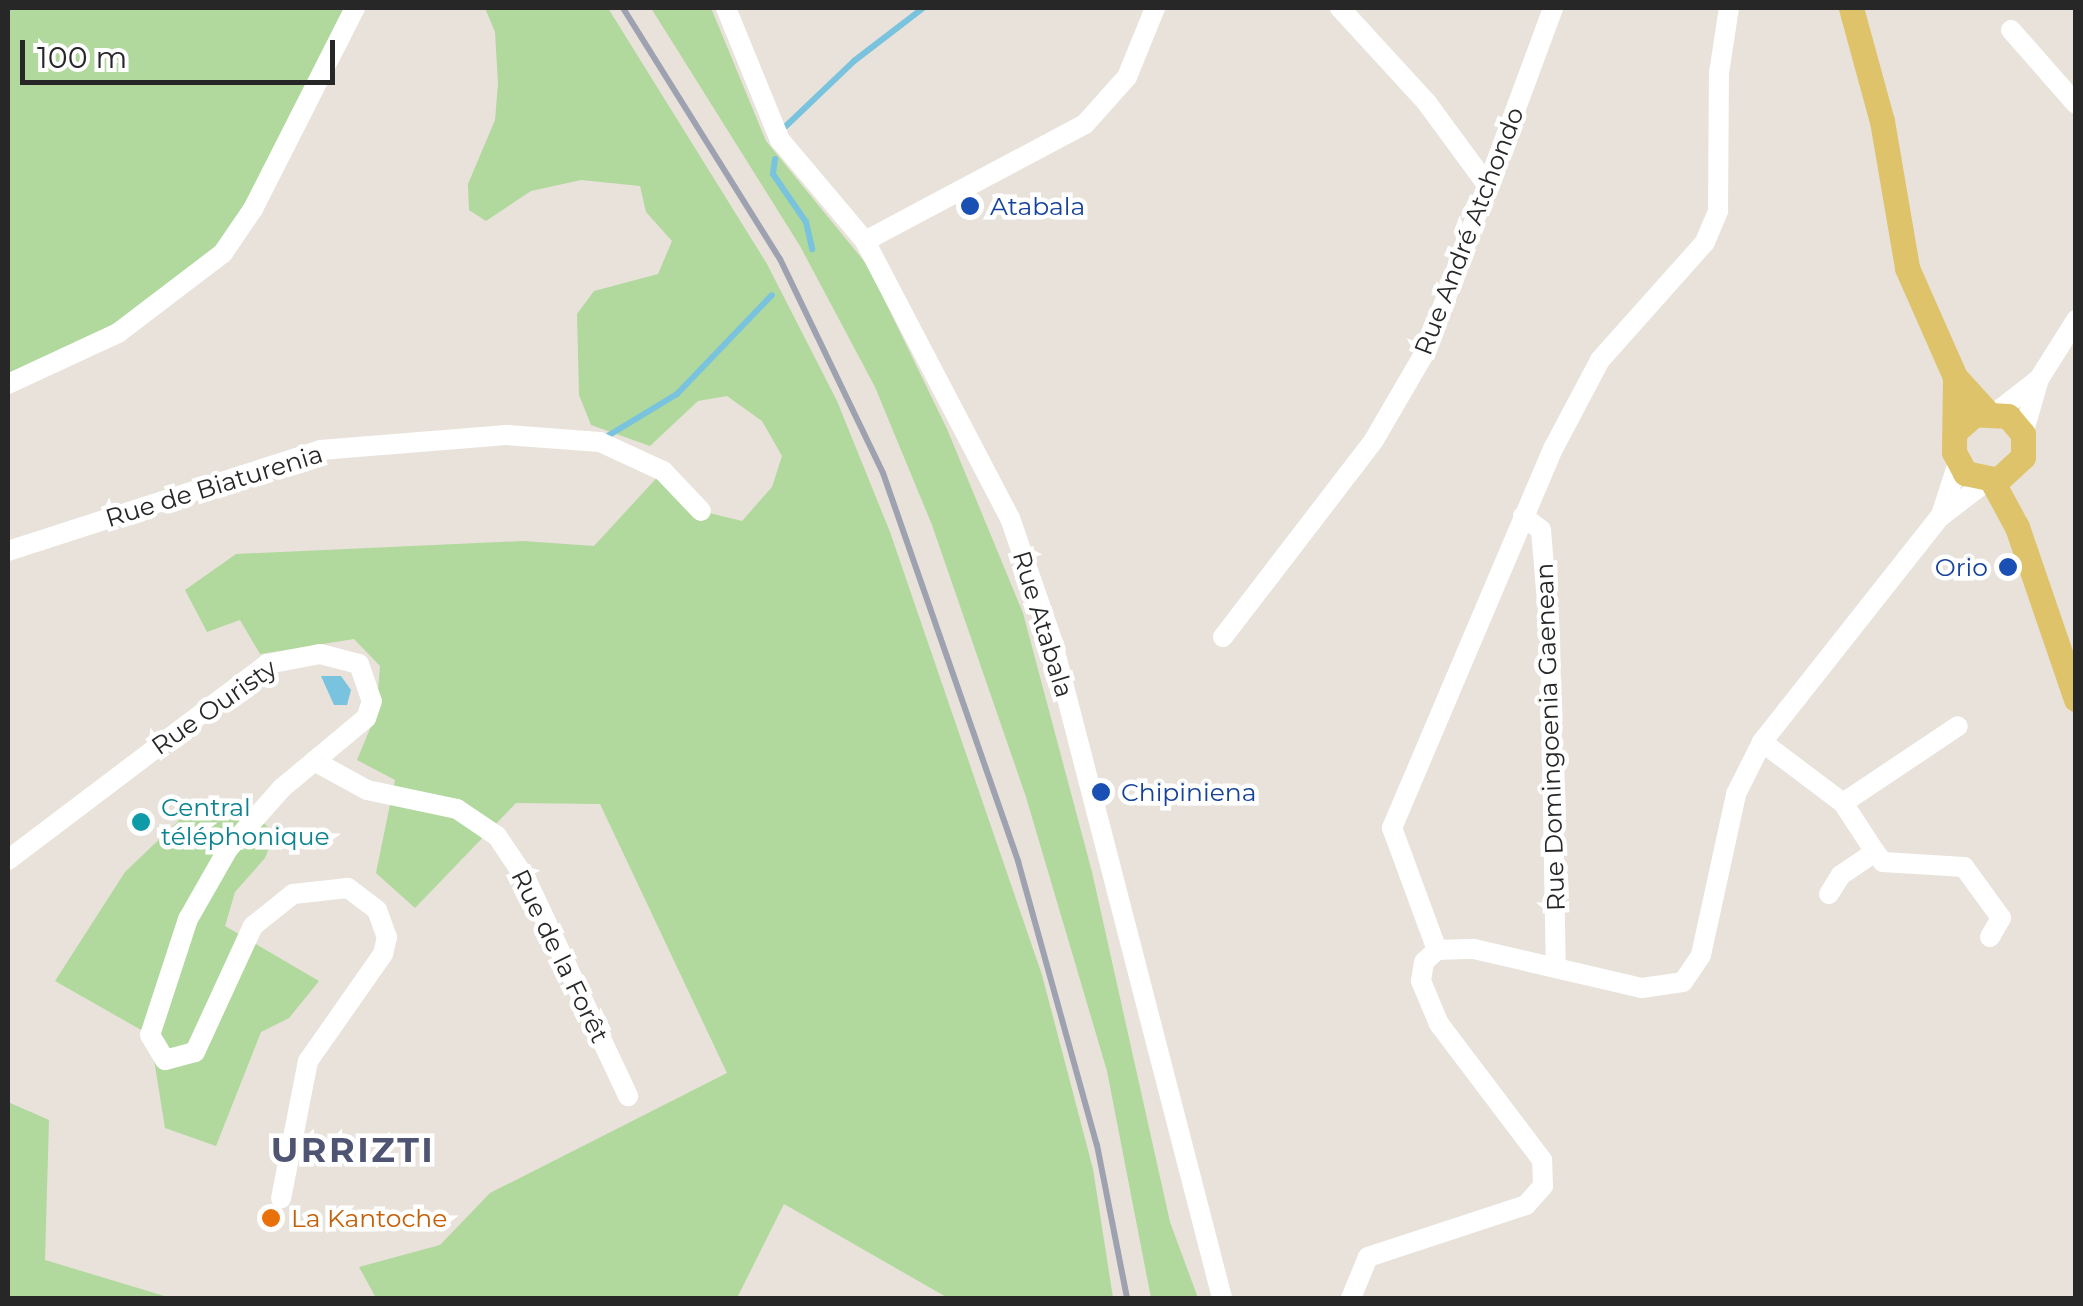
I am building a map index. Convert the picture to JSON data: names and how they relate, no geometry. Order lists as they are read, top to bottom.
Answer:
{
  "streets": {
    "street": [
      "Rue André Atchondo",
      "Rue de Biaturenia",
      "Rue Atabala",
      "Rue Ouristy",
      "Rue Domingoenia Gaenean",
      "Rue de la Forêt"
    ]
  },
  "crossings": [
    ["Rue Ouristy", "Rue de la Forêt"]
  ],
  "districts": ["URRIZTI"],
  "places": [
    "Atabala",
    "Orio",
    "Chipiniena",
    "Central téléphonique",
    "La Kantoche"
  ],
  "scale_bar": "100 m"
}
